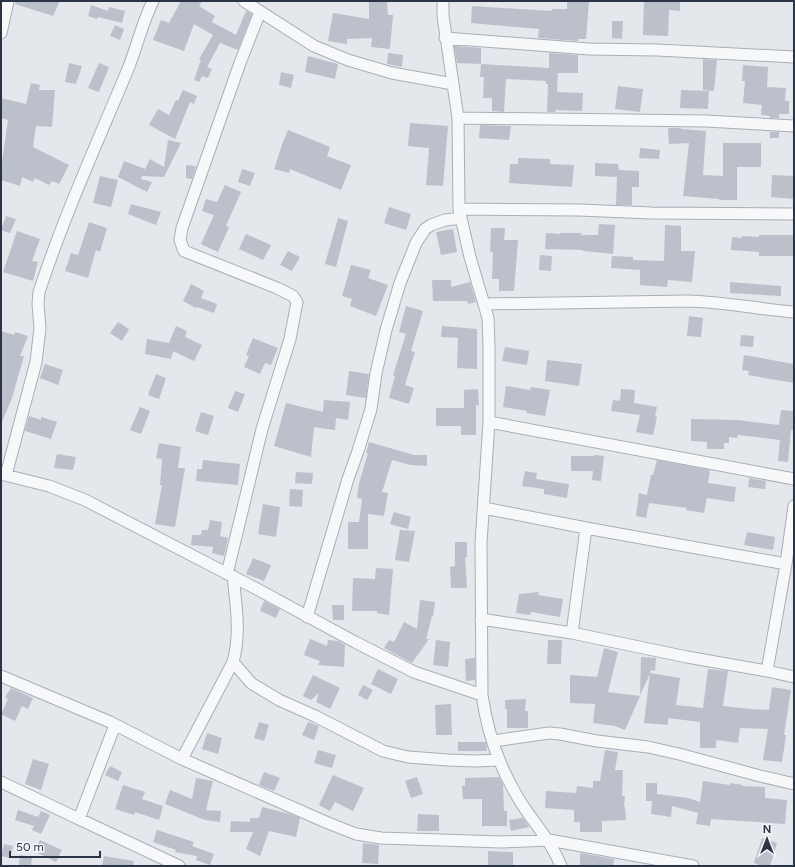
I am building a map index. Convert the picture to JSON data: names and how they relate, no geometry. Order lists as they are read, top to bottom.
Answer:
{
  "scale_bar": "50 m",
  "north": "top"
}
